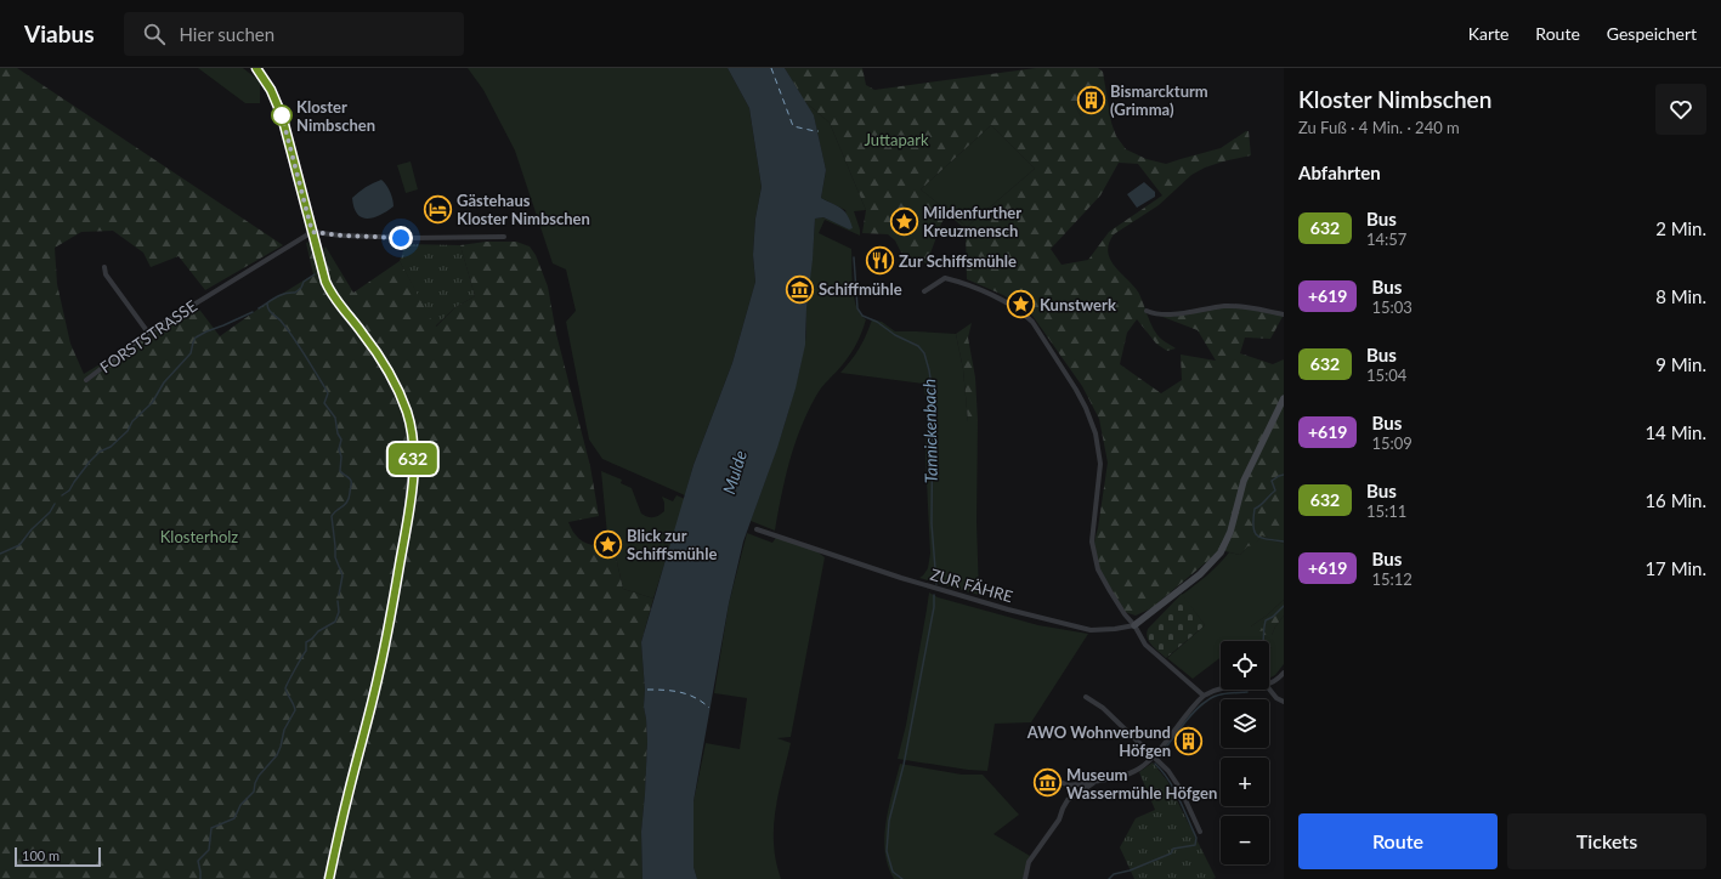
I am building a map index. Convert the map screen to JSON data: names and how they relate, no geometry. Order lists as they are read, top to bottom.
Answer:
{
  "streets": {
    "street": ["FORSTSTRASSE", "ZUR FÄHRE"]
  },
  "water": ["Tannickenbach", "Mulde"],
  "parks": ["Juttapark", "Klosterholz"],
  "places": {
    "building": ["Bismarckturm (Grimma)", "AWO Wohnverbund Höfgen"],
    "other": ["Kloster Nimbschen"],
    "hotel": ["Gästehaus Kloster Nimbschen"],
    "place": ["Mildenfurther Kreuzmensch", "Kunstwerk", "Blick zur Schiffsmühle"],
    "restaurant": ["Zur Schiffsmühle"],
    "museum": ["Schiffmühle", "Museum Wassermühle Höfgen"]
  },
  "lines": ["bus line 632"],
  "scale_bar": "100 m",
  "page": {
    "header": "Viabus",
    "search": "Hier suchen",
    "nav": ["Karte", "Route", "Gespeichert"],
    "on_map": "632",
    "heading": [
      ["Kloster Nimbschen", "Zu Fuß · 4 Min. · 240 m"],
      "Abfahrten"
    ],
    "list": [
      {
        "mark": "632",
        "name": "Bus",
        "note": "14:57",
        "value": "2 Min."
      },
      {
        "mark": "+619",
        "name": "Bus",
        "note": "15:03",
        "value": "8 Min."
      },
      {
        "mark": "632",
        "name": "Bus",
        "note": "15:04",
        "value": "9 Min."
      },
      {
        "mark": "+619",
        "name": "Bus",
        "note": "15:09",
        "value": "14 Min."
      },
      {
        "mark": "632",
        "name": "Bus",
        "note": "15:11",
        "value": "16 Min."
      },
      {
        "mark": "+619",
        "name": "Bus",
        "note": "15:12",
        "value": "17 Min."
      }
    ],
    "map_buttons": ["+", "−"],
    "buttons": ["Route", "Tickets"],
    "scale": "100 m"
  }
}
